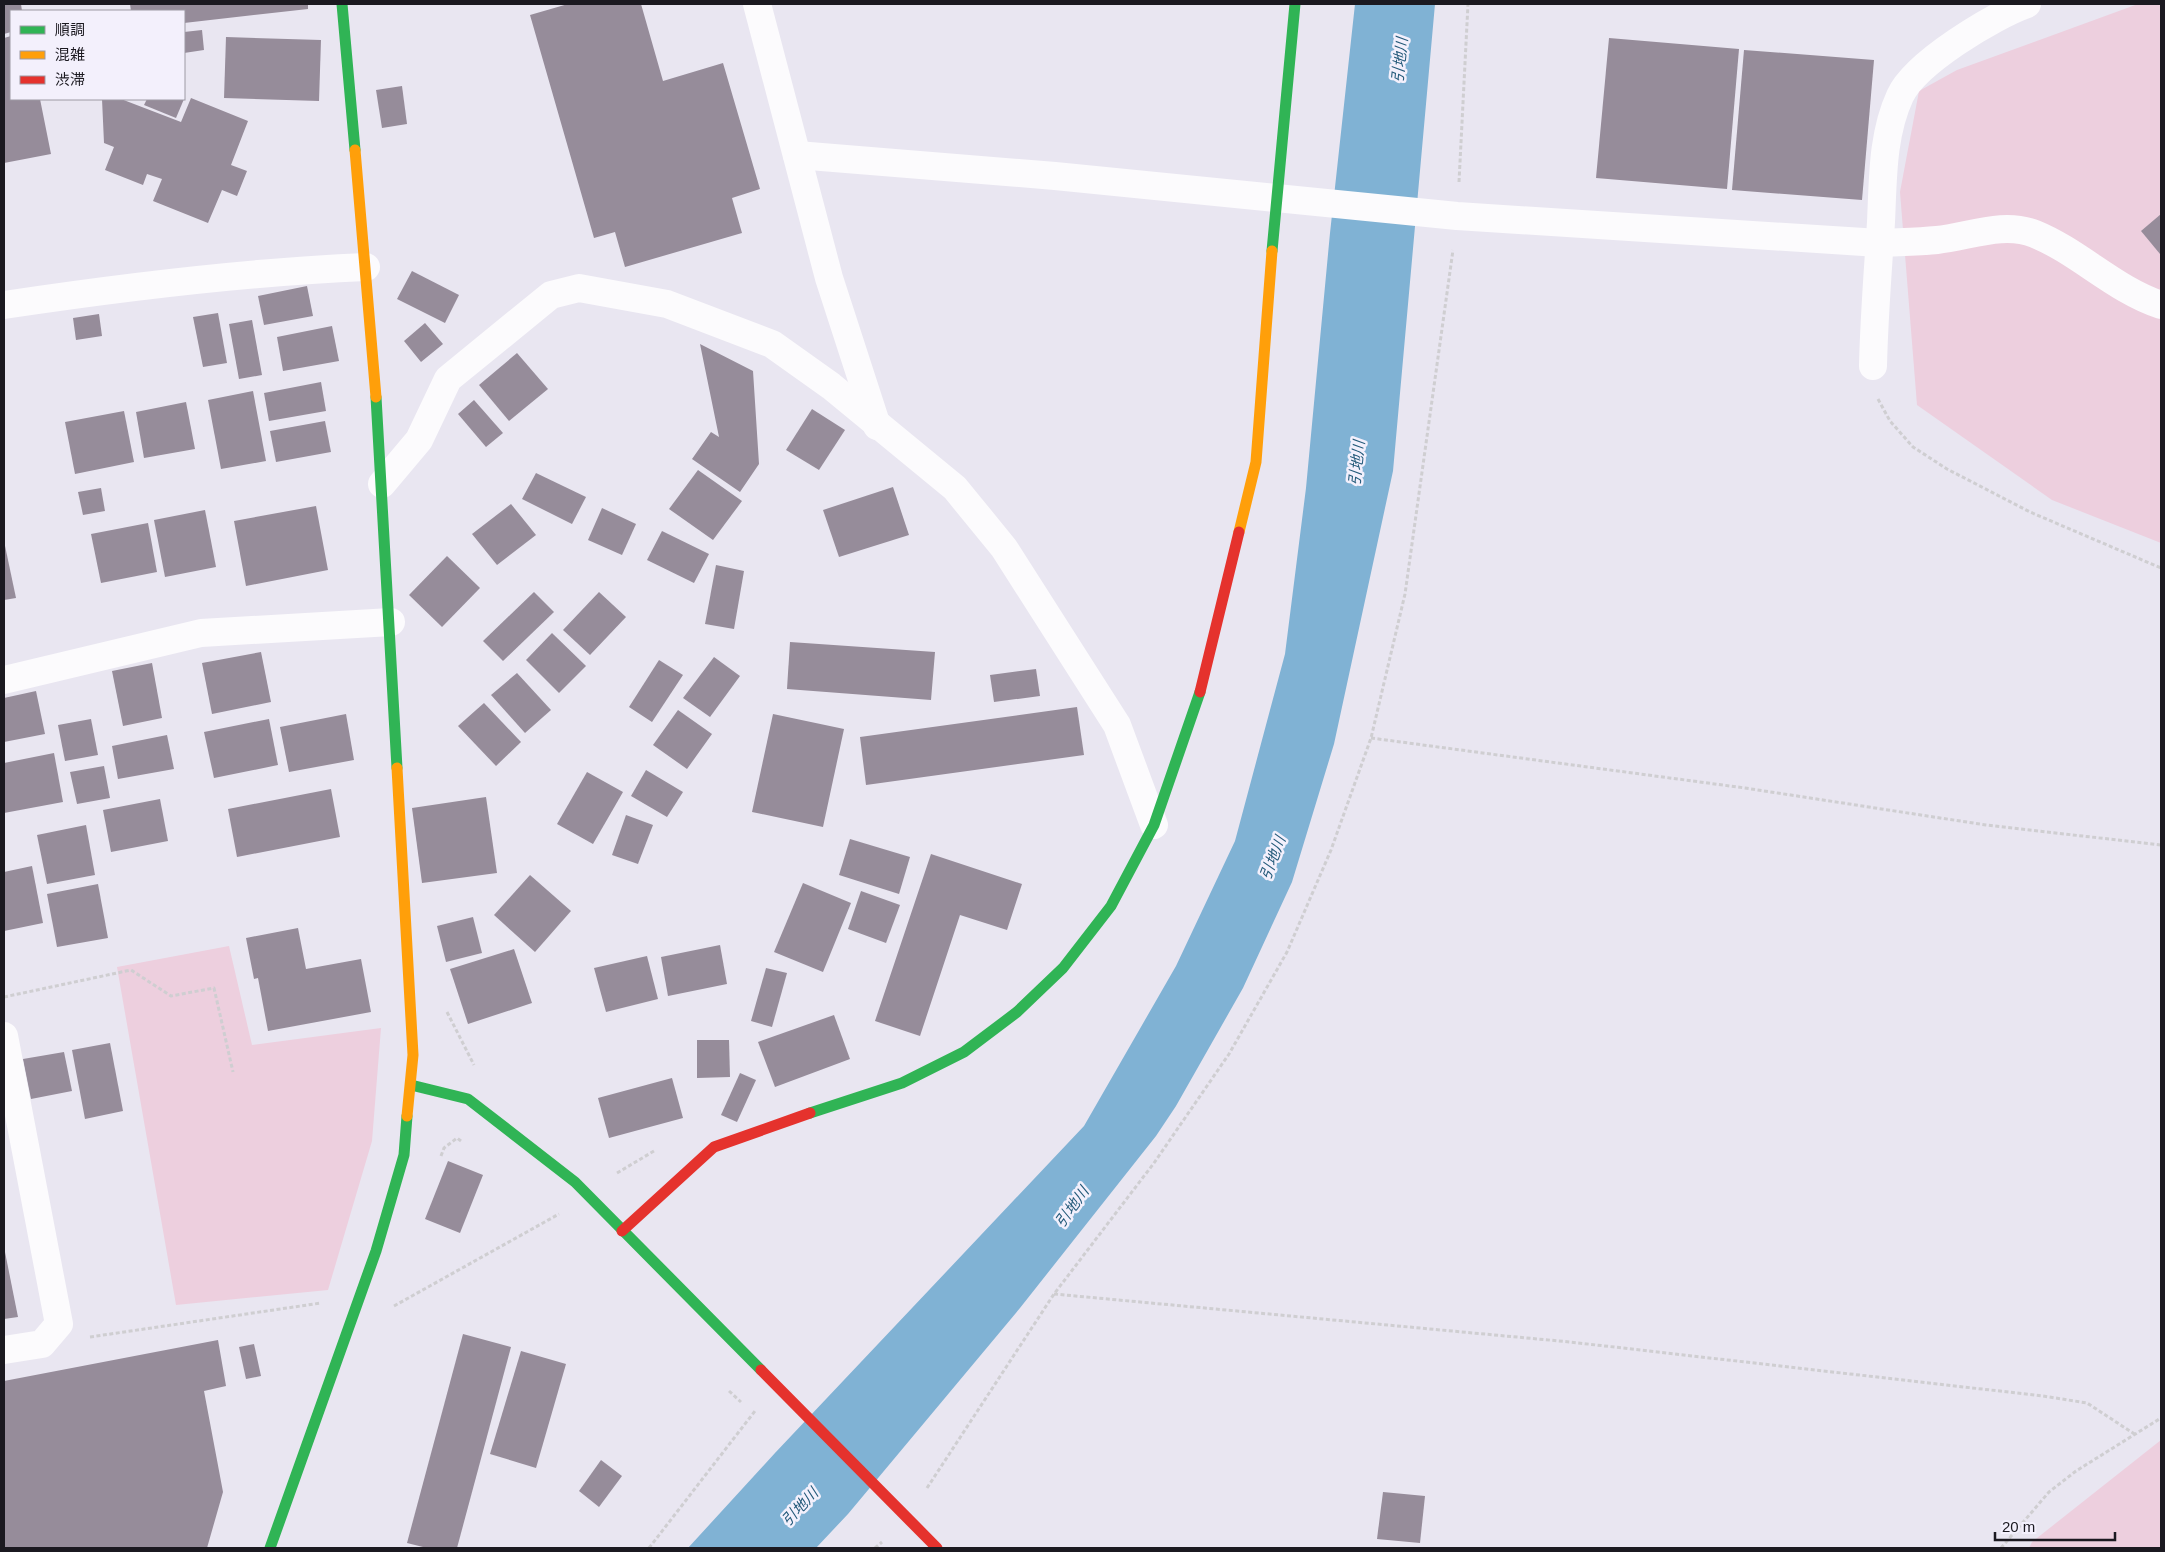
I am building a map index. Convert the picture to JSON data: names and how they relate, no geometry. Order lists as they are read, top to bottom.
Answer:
{
  "water": ["引地川"],
  "legend": ["順調", "混雑", "渋滞"],
  "scale_bar": "20 m"
}
